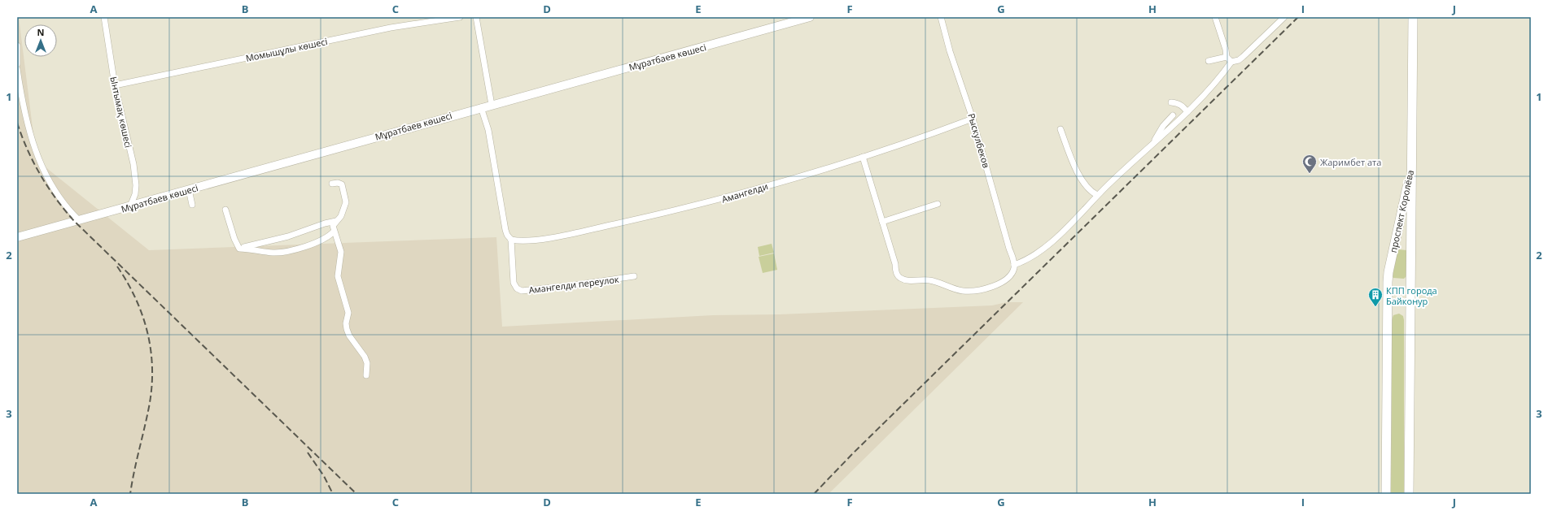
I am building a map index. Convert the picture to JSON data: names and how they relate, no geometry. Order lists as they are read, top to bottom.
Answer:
{
  "streets": {
    "main road": ["проспект Королёва"],
    "street": [
      "Момышұлы көшесі",
      "Мұратбаев көшесі",
      "Ынтымақ көшесі",
      "Рыскулбеков",
      "Амангелди",
      "Амангелди переулок"
    ]
  },
  "crossings": [
    ["Момышұлы көшесі", "Ынтымақ көшесі"],
    ["Мұратбаев көшесі", "Ынтымақ көшесі"],
    ["Рыскулбеков", "Амангелди"],
    ["Амангелди", "Амангелди переулок"]
  ],
  "places": {
    "mosque": ["Жаримбет ата"],
    "building": ["КПП города Байконур"]
  },
  "north": "top",
  "grid": {
    "columns": [
      "A",
      "B",
      "C",
      "D",
      "E",
      "F",
      "G",
      "H",
      "I",
      "J"
    ],
    "rows": ["1", "2", "3"]
  }
}
